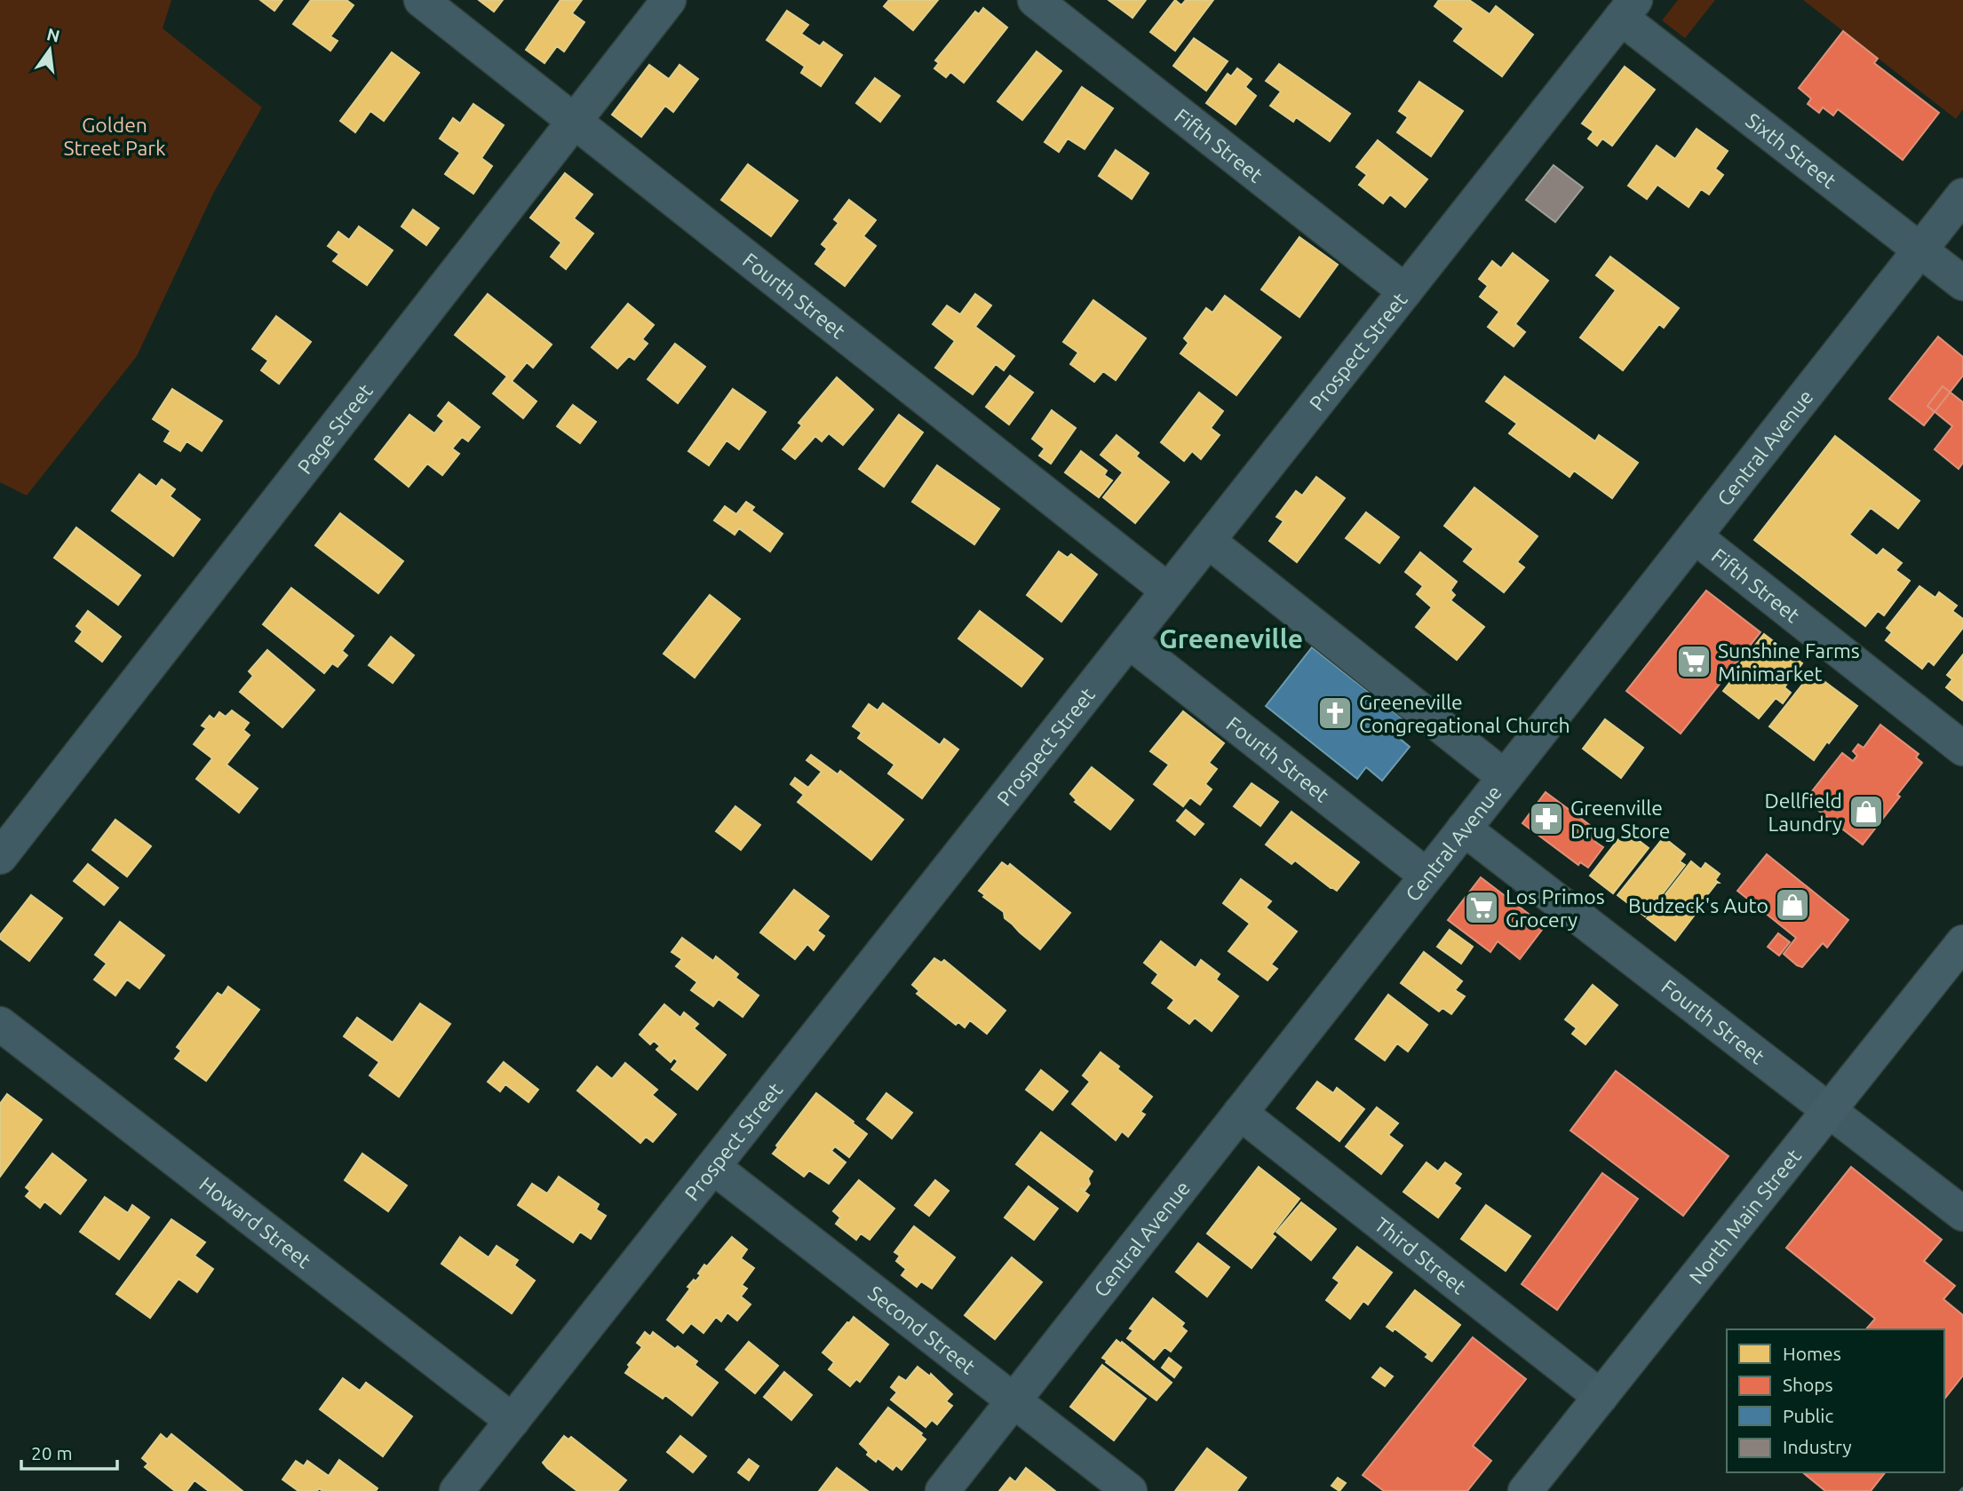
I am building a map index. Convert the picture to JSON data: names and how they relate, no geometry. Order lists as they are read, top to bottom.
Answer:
{
  "streets": {
    "main road": ["North Main Street"],
    "street": [
      "Fifth Street",
      "Sixth Street",
      "Fourth Street",
      "Prospect Street",
      "Page Street",
      "Central Avenue",
      "Howard Street",
      "Third Street",
      "Second Street"
    ]
  },
  "crossings": [
    ["Fifth Street", "Prospect Street"],
    ["Fifth Street", "Central Avenue"],
    ["Sixth Street", "Prospect Street"],
    ["Sixth Street", "Central Avenue"],
    ["Fourth Street", "Prospect Street"],
    ["Fourth Street", "Page Street"],
    ["Fourth Street", "Central Avenue"],
    ["Fourth Street", "North Main Street"],
    ["Prospect Street", "Howard Street"],
    ["Prospect Street", "Second Street"],
    ["Central Avenue", "Third Street"],
    ["Central Avenue", "Second Street"],
    ["North Main Street", "Third Street"]
  ],
  "districts": ["Greeneville"],
  "parks": ["Golden Street Park"],
  "places": {
    "supermarket": ["Sunshine Farms Minimarket", "Los Primos Grocery"],
    "church": ["Greeneville Congregational Church"],
    "shop": ["Dellfield Laundry", "Budzeck's Auto"],
    "pharmacy": ["Greenville Drug Store"]
  },
  "legend": [
    "Homes",
    "Shops",
    "Public",
    "Industry"
  ],
  "scale_bar": "20 m",
  "north": "top"
}
